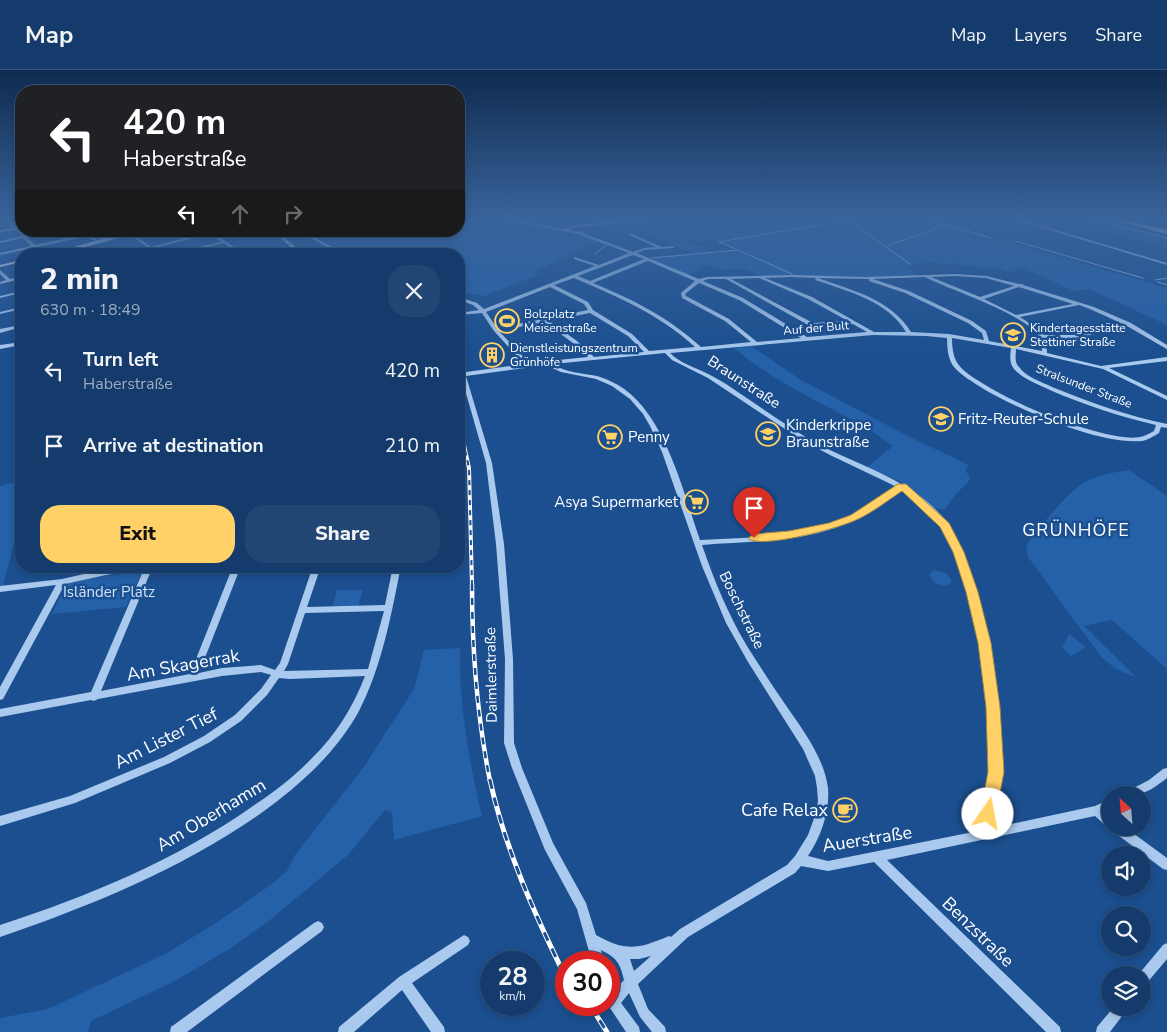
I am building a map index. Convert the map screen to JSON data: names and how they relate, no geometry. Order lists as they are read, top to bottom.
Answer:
{
  "streets": {
    "street": [
      "Auf der Bult",
      "Braunstraße",
      "Stralsunder Straße",
      "Boschstraße",
      "Am Skagerrak",
      "Daimlerstraße",
      "Am Lister Tief",
      "Am Oberhamm",
      "Auerstraße",
      "Benzstraße"
    ]
  },
  "crossings": [
    ["Auf der Bult", "Braunstraße"],
    ["Auf der Bult", "Stralsunder Straße"],
    ["Auf der Bult", "Boschstraße"],
    ["Braunstraße", "Auerstraße"],
    ["Boschstraße", "Auerstraße"],
    ["Am Skagerrak", "Am Lister Tief"],
    ["Am Skagerrak", "Am Oberhamm"],
    ["Auerstraße", "Benzstraße"]
  ],
  "districts": ["GRÜNHÖFE"],
  "parks": ["Isländer Platz"],
  "places": {
    "sports": ["Bolzplatz Meisenstraße"],
    "school or university": ["Kindertagesstätte Stettiner Straße", "Fritz-Reuter-Schule", "Kinderkrippe Braunstraße"],
    "building": ["Dienstleistungszentrum Grünhöfe"],
    "supermarket": ["Penny", "Asya Supermarket"],
    "cafe": ["Cafe Relax"]
  },
  "north": "top left",
  "page": {
    "header": "Map",
    "nav": ["Map", "Layers", "Share"],
    "turn": ["420 m", "Haberstraße"],
    "heading": ["2 min", "630 m · 18:49"],
    "list": [
      {
        "name": "Turn left",
        "note": "Haberstraße",
        "value": "420 m"
      },
      {
        "name": "Arrive at destination",
        "value": "210 m"
      }
    ],
    "buttons": ["Exit", "Share"],
    "speed": "28 km/h",
    "limit": "30"
  }
}
